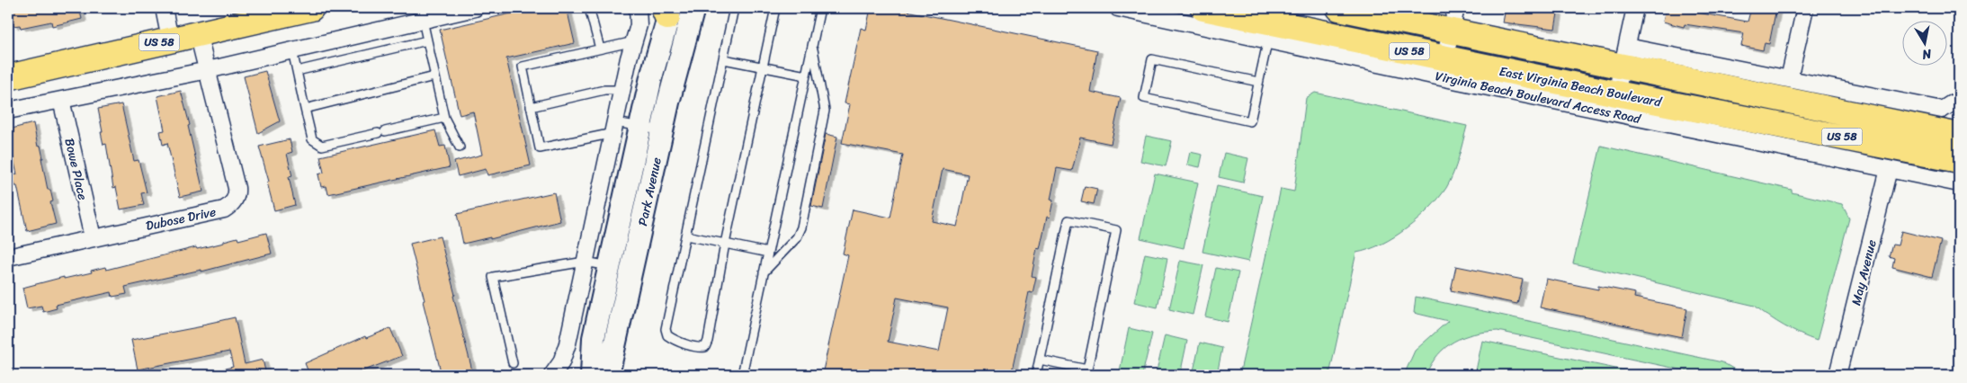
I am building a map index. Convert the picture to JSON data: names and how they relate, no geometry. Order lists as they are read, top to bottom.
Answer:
{
  "streets": {
    "main road": ["US 58", "East Virginia Beach Boulevard", "Park Avenue"],
    "street": [
      "Virginia Beach Boulevard Access Road",
      "Bowe Place",
      "Dubose Drive",
      "May Avenue"
    ]
  },
  "crossings": [
    ["US 58", "Dubose Drive"],
    ["East Virginia Beach Boulevard", "Virginia Beach Boulevard Access Road"],
    ["Virginia Beach Boulevard Access Road", "May Avenue"],
    ["Bowe Place", "Dubose Drive"]
  ],
  "north": "bottom"
}
